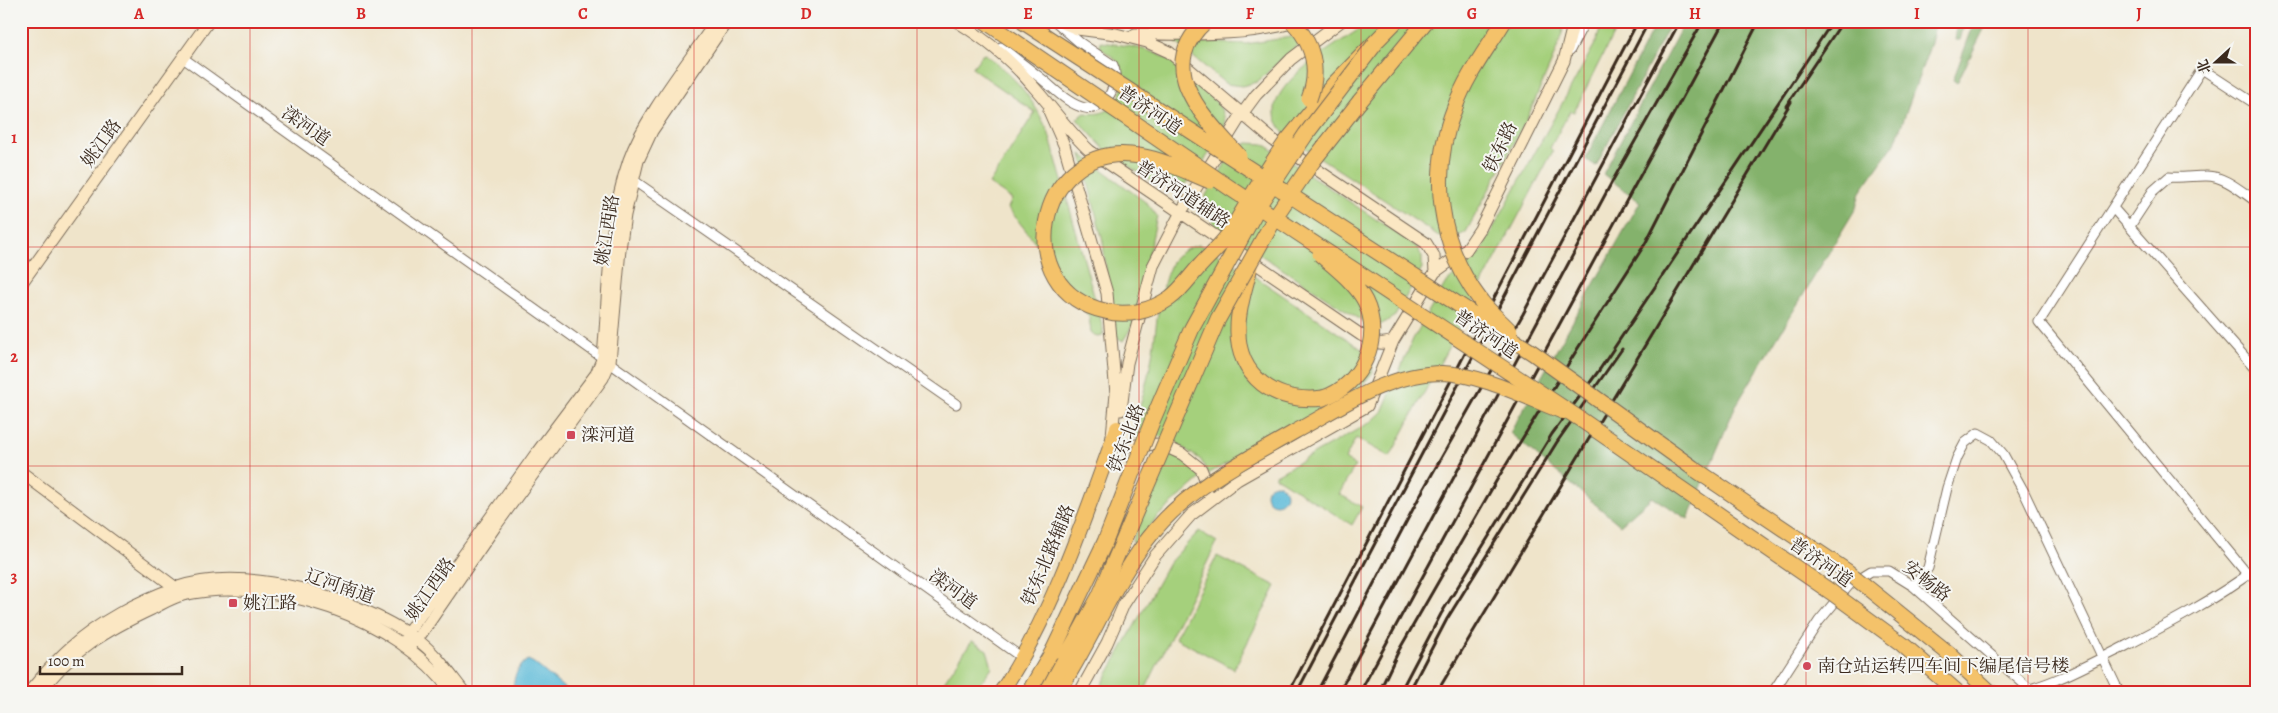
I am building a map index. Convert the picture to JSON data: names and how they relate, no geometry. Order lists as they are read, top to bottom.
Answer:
{
  "streets": {
    "highway": ["普济河道", "铁东北路"],
    "main road": ["铁东北路辅路"],
    "street": [
      "滦河道",
      "姚江路",
      "铁东路",
      "普济河道辅路",
      "姚江西路",
      "安畅路",
      "辽河南道"
    ]
  },
  "crossings": [
    ["滦河道", "姚江路"],
    ["滦河道", "姚江西路"],
    ["滦河道", "铁东北路辅路"],
    ["铁东路", "普济河道辅路"],
    ["普济河道辅路", "铁东北路"],
    ["姚江西路", "辽河南道"],
    ["铁东北路", "铁东北路辅路"]
  ],
  "places": {
    "transit": ["滦河道", "姚江路"],
    "other": ["南仓站运转四车间下编尾信号楼"]
  },
  "scale_bar": "100 m",
  "north": "left",
  "grid": {
    "columns": [
      "A",
      "B",
      "C",
      "D",
      "E",
      "F",
      "G",
      "H",
      "I",
      "J"
    ],
    "rows": ["1", "2", "3"]
  }
}
